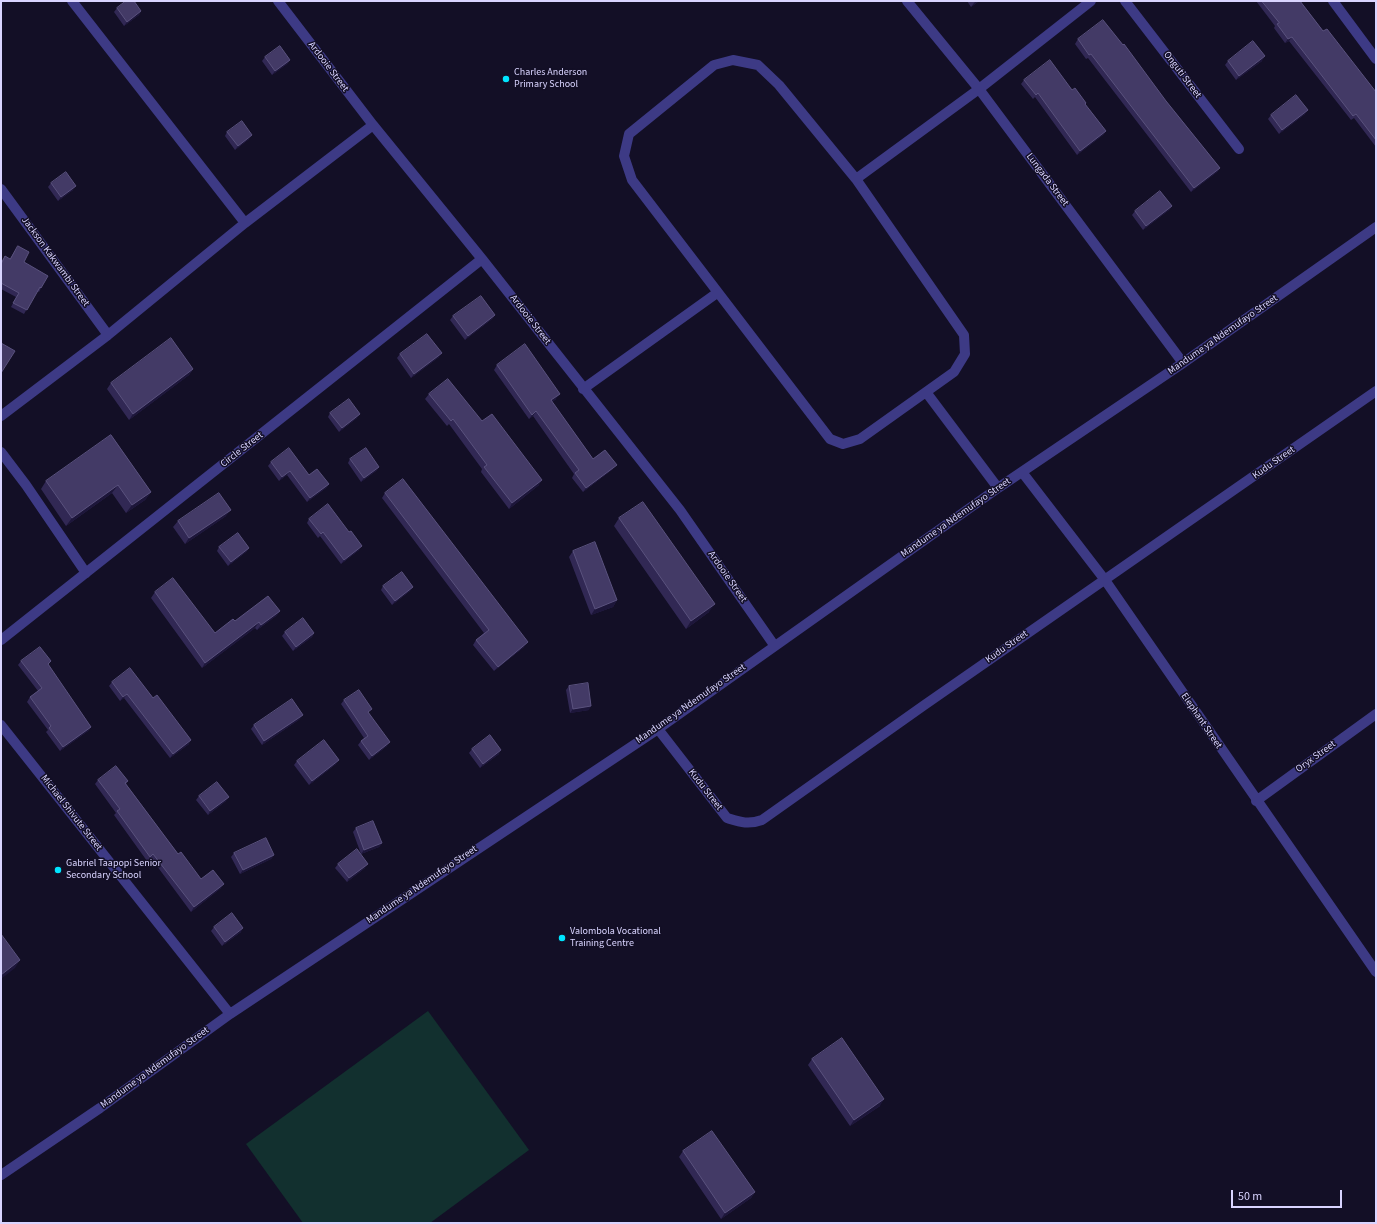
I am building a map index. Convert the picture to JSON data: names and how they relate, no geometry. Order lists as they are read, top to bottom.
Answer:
{
  "streets": {
    "street": [
      "Ardooie Street",
      "Onguti Street",
      "Lungada Street",
      "Jackson Kakwambi Street",
      "Mandume ya Ndemufayo Street",
      "Circle Street",
      "Kudu Street",
      "Elephant Street",
      "Oryx Street",
      "Michael Shivute Street"
    ]
  },
  "crossings": [
    ["Ardooie Street", "Mandume ya Ndemufayo Street"],
    ["Ardooie Street", "Circle Street"],
    ["Lungada Street", "Mandume ya Ndemufayo Street"],
    ["Mandume ya Ndemufayo Street", "Kudu Street"],
    ["Mandume ya Ndemufayo Street", "Elephant Street"],
    ["Mandume ya Ndemufayo Street", "Michael Shivute Street"],
    ["Kudu Street", "Elephant Street"],
    ["Elephant Street", "Oryx Street"]
  ],
  "places": ["Charles Anderson Primary School", "Gabriel Taapopi Senior Secondary School", "Valombola Vocational Training Centre"],
  "scale_bar": "50 m"
}
